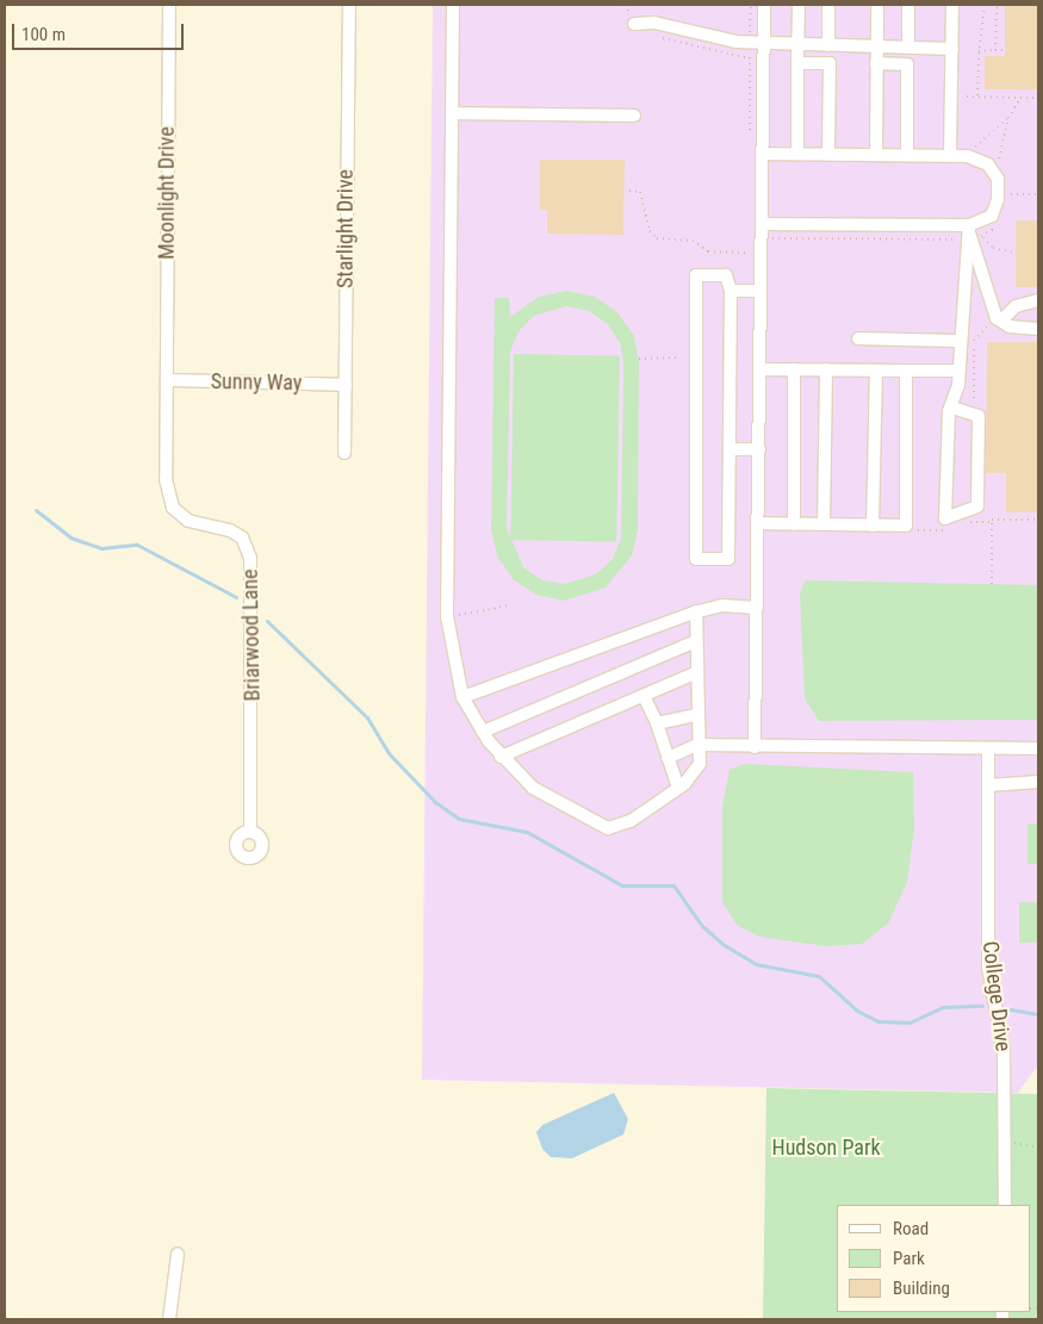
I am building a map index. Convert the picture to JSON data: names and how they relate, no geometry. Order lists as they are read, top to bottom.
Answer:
{
  "streets": {
    "street": [
      "Moonlight Drive",
      "Starlight Drive",
      "Sunny Way",
      "Briarwood Lane",
      "College Drive"
    ]
  },
  "crossings": [
    ["Moonlight Drive", "Sunny Way"],
    ["Moonlight Drive", "Briarwood Lane"],
    ["Starlight Drive", "Sunny Way"],
    ["Sunny Way", "Briarwood Lane"]
  ],
  "parks": ["Hudson Park"],
  "legend": ["Road", "Park", "Building"],
  "scale_bar": "100 m"
}
